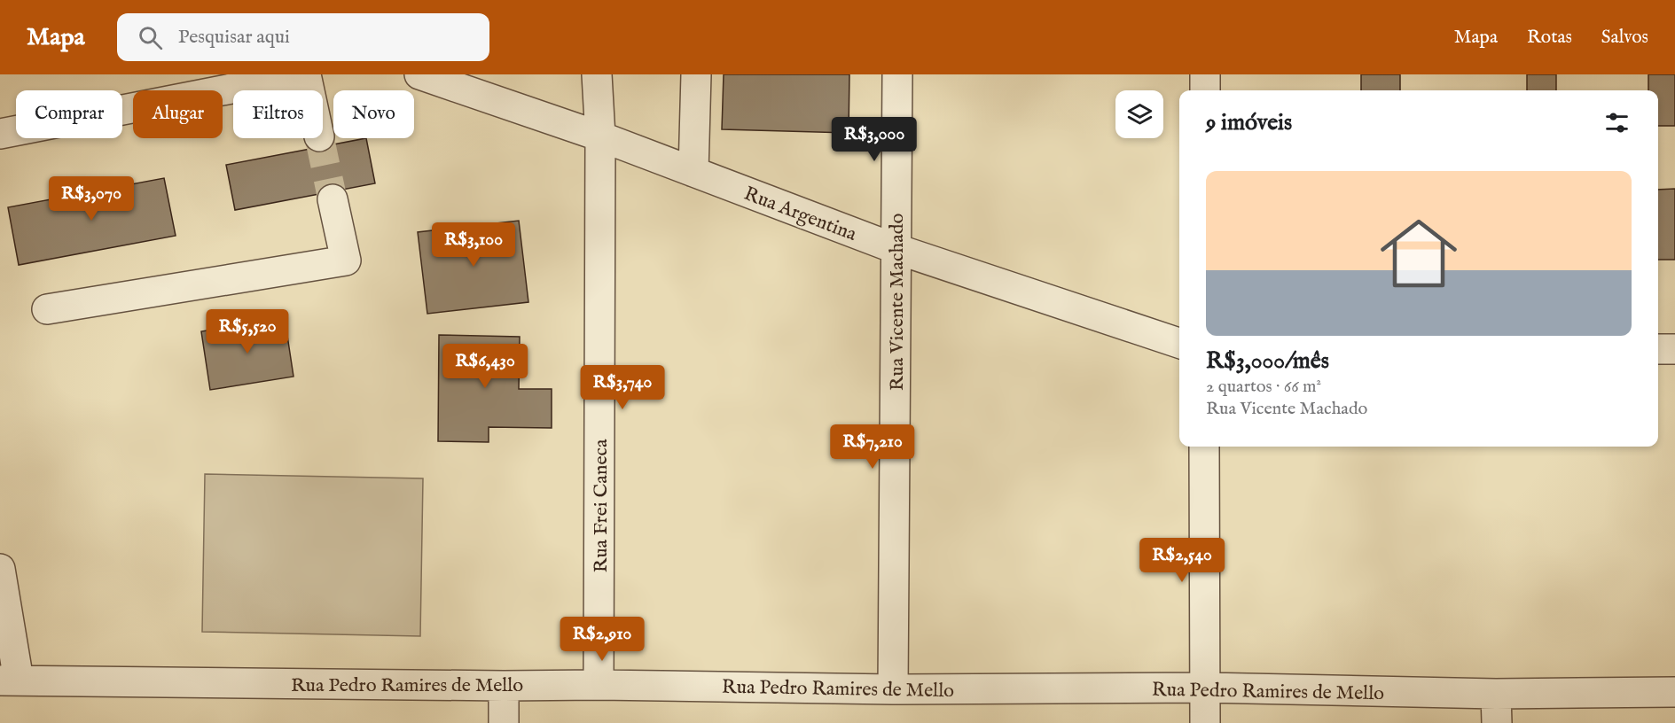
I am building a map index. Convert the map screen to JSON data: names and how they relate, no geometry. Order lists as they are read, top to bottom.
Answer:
{
  "streets": {
    "street": [
      "Rua Argentina",
      "Rua Vicente Machado",
      "Rua Frei Caneca",
      "Rua Pedro Ramires de Mello"
    ]
  },
  "crossings": [
    ["Rua Argentina", "Rua Vicente Machado"],
    ["Rua Argentina", "Rua Frei Caneca"],
    ["Rua Vicente Machado", "Rua Pedro Ramires de Mello"],
    ["Rua Frei Caneca", "Rua Pedro Ramires de Mello"]
  ],
  "page": {
    "header": "Mapa",
    "search": "Pesquisar aqui",
    "nav": ["Mapa", "Rotas", "Salvos"],
    "chip": [
      "Comprar",
      "Alugar",
      "Filtros",
      "Novo"
    ],
    "heading": "9 imóveis",
    "price": [
      "R$3,000",
      "R$3,070",
      "R$3,100",
      "R$5,520",
      "R$6,430",
      "R$3,740",
      "R$7,210",
      "R$2,540",
      "R$2,910"
    ],
    "list": [
      {
        "name": "R$3,000/mês",
        "note": "2 quartos · 66 m² · Rua Vicente Machado"
      }
    ]
  }
}
